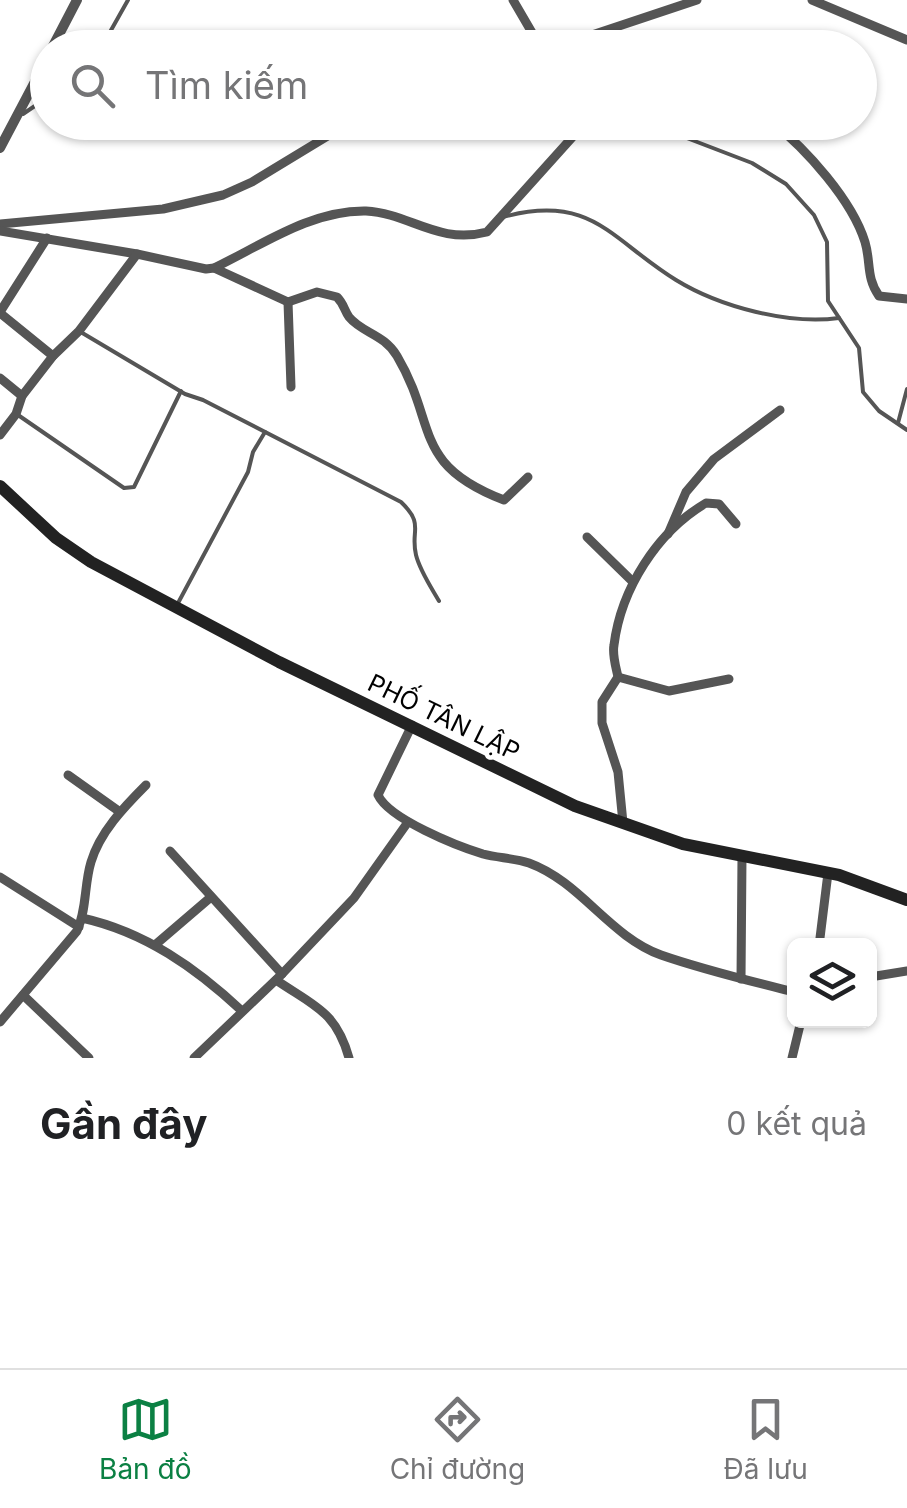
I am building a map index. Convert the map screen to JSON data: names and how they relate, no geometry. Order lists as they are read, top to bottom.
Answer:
{
  "streets": {
    "main road": ["PHỐ TÂN LẬP"]
  },
  "page": {
    "search": "Tìm kiếm",
    "heading": ["Gần đây", "0 kết quả"],
    "nav": ["Bản đồ", "Chỉ đường", "Đã lưu"]
  }
}
